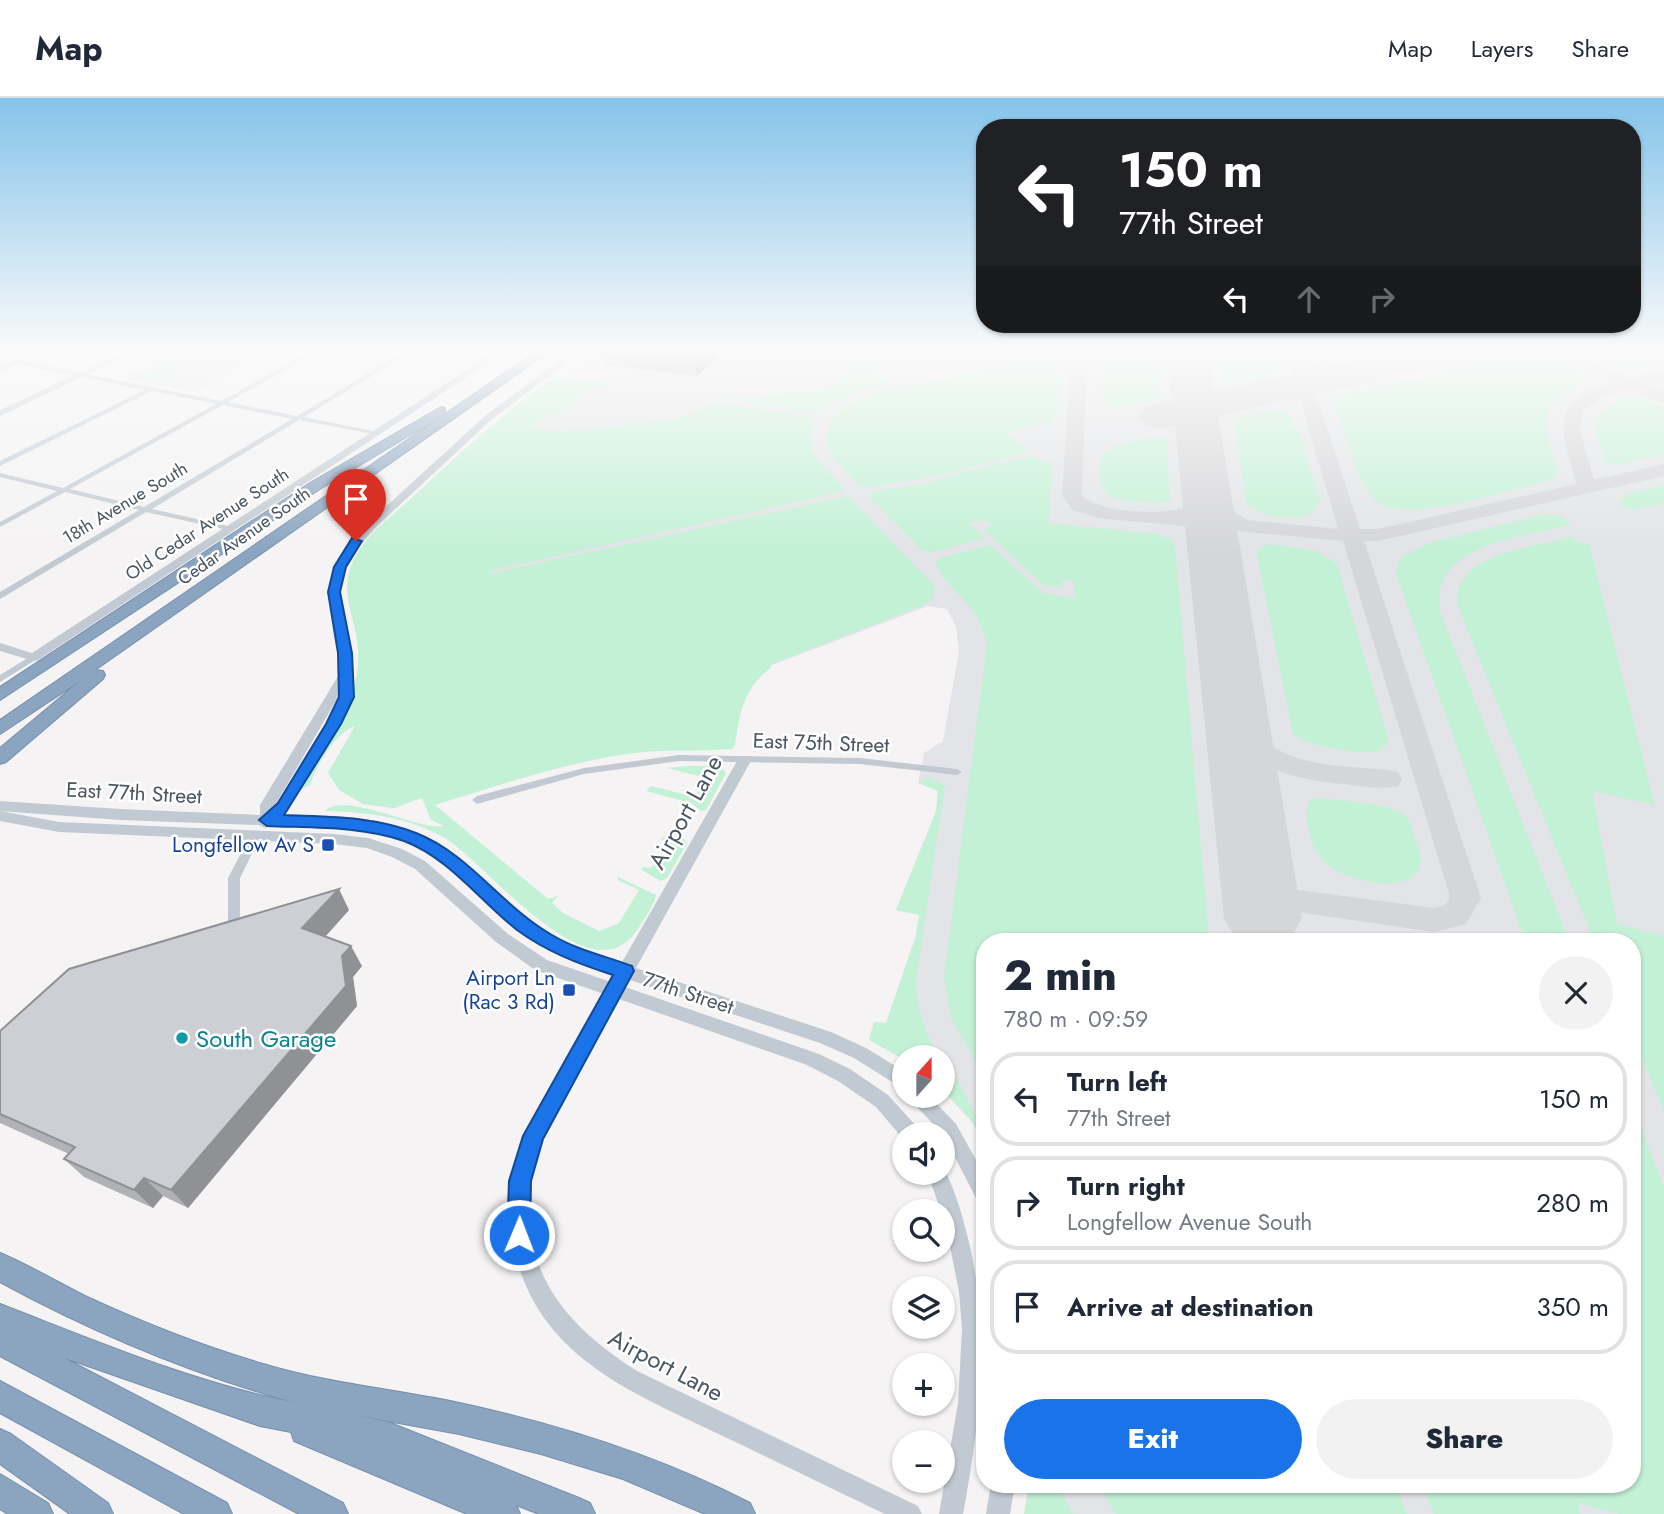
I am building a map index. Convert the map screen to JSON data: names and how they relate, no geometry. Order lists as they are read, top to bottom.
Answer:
{
  "streets": {
    "highway": ["Cedar Avenue South"],
    "street": [
      "18th Avenue South",
      "Old Cedar Avenue South",
      "East 75th Street",
      "East 77th Street",
      "Airport Lane",
      "77th Street"
    ]
  },
  "crossings": [
    ["East 75th Street", "Airport Lane"],
    ["East 77th Street", "77th Street"],
    ["Airport Lane", "77th Street"]
  ],
  "places": {
    "transit": ["Longfellow Av S", "Airport Ln (Rac 3 Rd)"],
    "other": ["South Garage"]
  },
  "north": "top",
  "page": {
    "header": "Map",
    "nav": ["Map", "Layers", "Share"],
    "turn": ["150 m", "77th Street"],
    "heading": ["2 min", "780 m · 09:59"],
    "map_buttons": ["+", "−"],
    "list": [
      {
        "name": "Turn left",
        "note": "77th Street",
        "value": "150 m"
      },
      {
        "name": "Turn right",
        "note": "Longfellow Avenue South",
        "value": "280 m"
      },
      {
        "name": "Arrive at destination",
        "value": "350 m"
      }
    ],
    "buttons": ["Exit", "Share"]
  }
}
